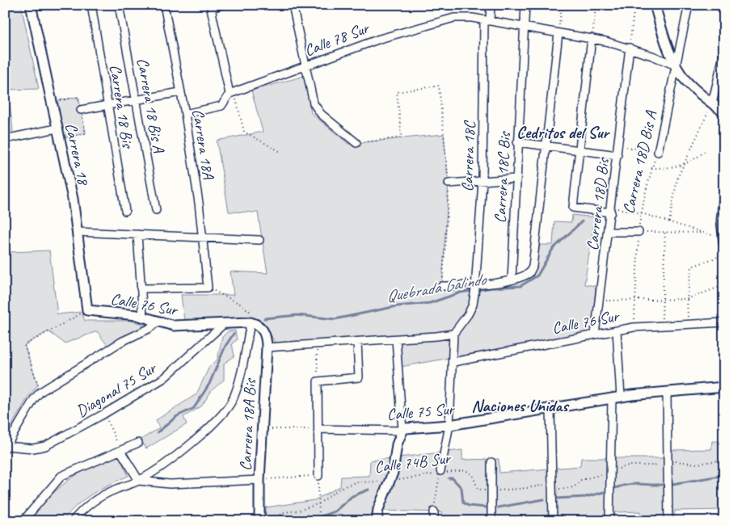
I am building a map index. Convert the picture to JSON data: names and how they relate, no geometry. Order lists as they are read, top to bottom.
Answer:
{
  "streets": {
    "street": [
      "Calle 78 Sur",
      "Carrera 18 Bis A",
      "Carrera 18 Bis",
      "Carrera 18A",
      "Carrera 18",
      "Carrera 18C",
      "Carrera 18D Bis A",
      "Carrera 18C Bis",
      "Carrera 18D Bis",
      "Calle 76 Sur",
      "Diagonal 75 Sur",
      "Calle 75 Sur",
      "Carrera 18A Bis"
    ],
    "path": ["Calle 74B Sur"]
  },
  "crossings": [
    ["Calle 78 Sur", "Carrera 18A"],
    ["Calle 78 Sur", "Carrera 18C"],
    ["Calle 78 Sur", "Carrera 18D Bis A"],
    ["Calle 78 Sur", "Carrera 18C Bis"],
    ["Calle 78 Sur", "Carrera 18D Bis"],
    ["Carrera 18", "Calle 76 Sur"],
    ["Carrera 18D Bis A", "Calle 76 Sur"],
    ["Carrera 18D Bis", "Calle 76 Sur"],
    ["Calle 76 Sur", "Diagonal 75 Sur"],
    ["Calle 76 Sur", "Carrera 18A Bis"]
  ],
  "districts": ["Cedritos del Sur", "Naciones Unidas"],
  "water": ["Quebrada Galindo"]
}
